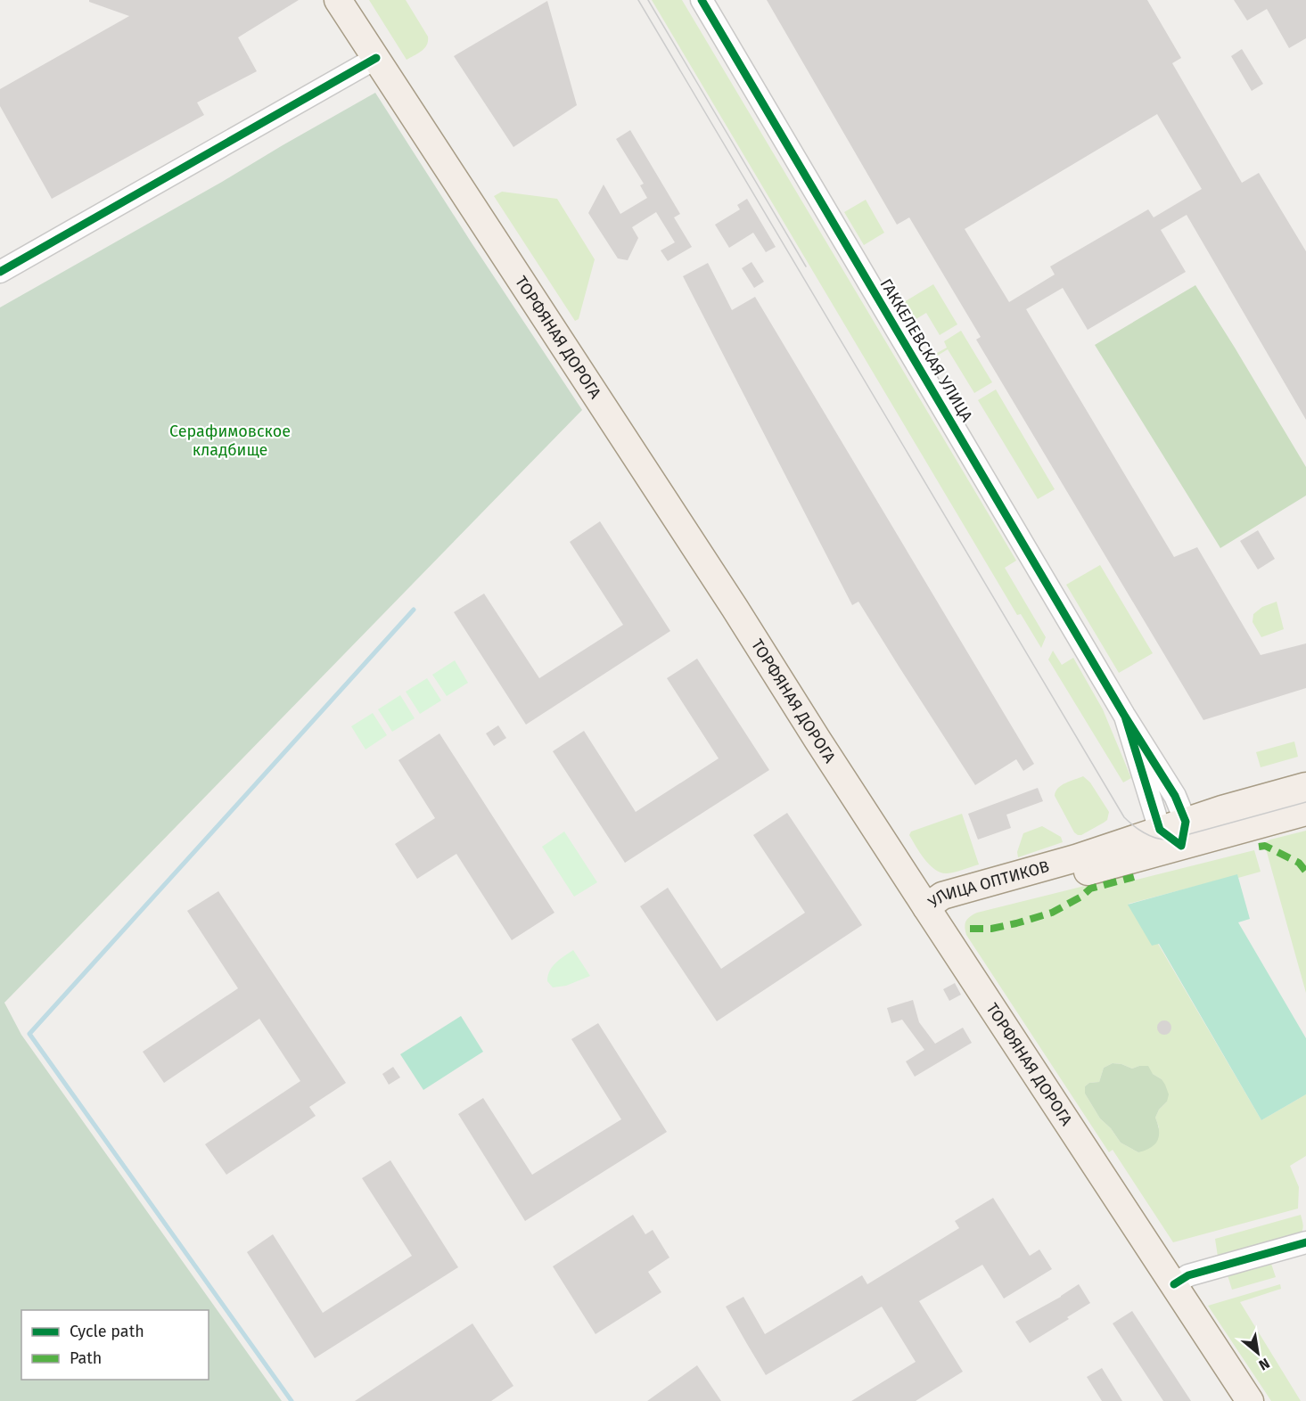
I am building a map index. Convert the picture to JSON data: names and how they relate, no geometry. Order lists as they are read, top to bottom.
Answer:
{
  "streets": {
    "main road": ["ТОРФЯНАЯ ДОРОГА", "УЛИЦА ОПТИКОВ"],
    "street": ["ГАККЕЛЕВСКАЯ УЛИЦА"]
  },
  "crossings": [
    ["ТОРФЯНАЯ ДОРОГА", "УЛИЦА ОПТИКОВ"],
    ["ГАККЕЛЕВСКАЯ УЛИЦА", "УЛИЦА ОПТИКОВ"]
  ],
  "parks": ["Серафимовское кладбище"],
  "legend": ["Cycle path", "Path"],
  "north": "bottom right"
}
